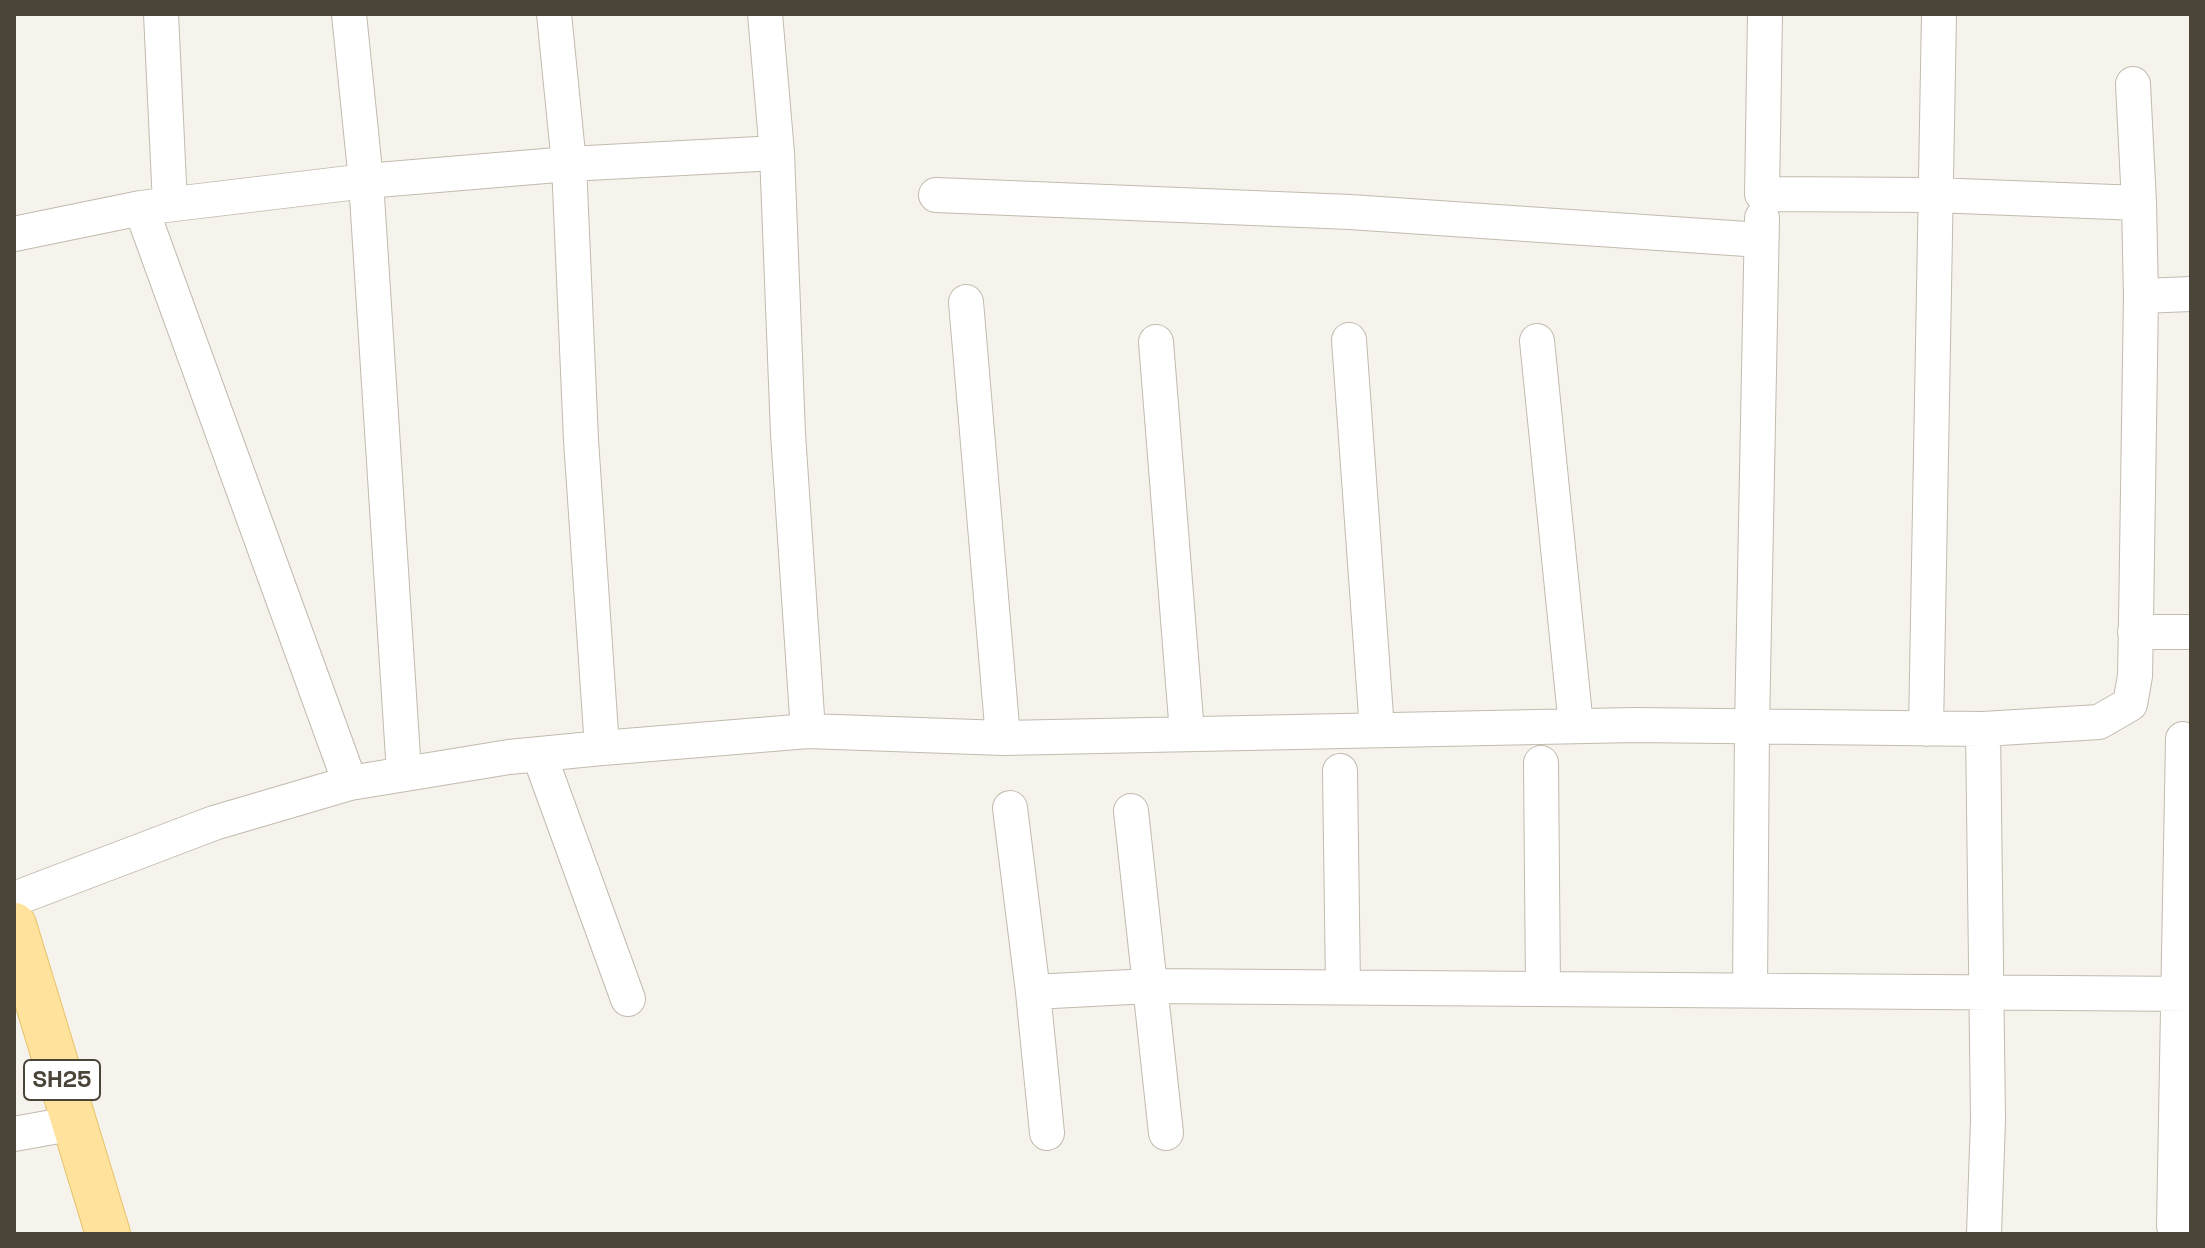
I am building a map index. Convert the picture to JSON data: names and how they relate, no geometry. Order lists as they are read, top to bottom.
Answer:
{
  "streets": {
    "main road": ["SH25"]
  }
}
